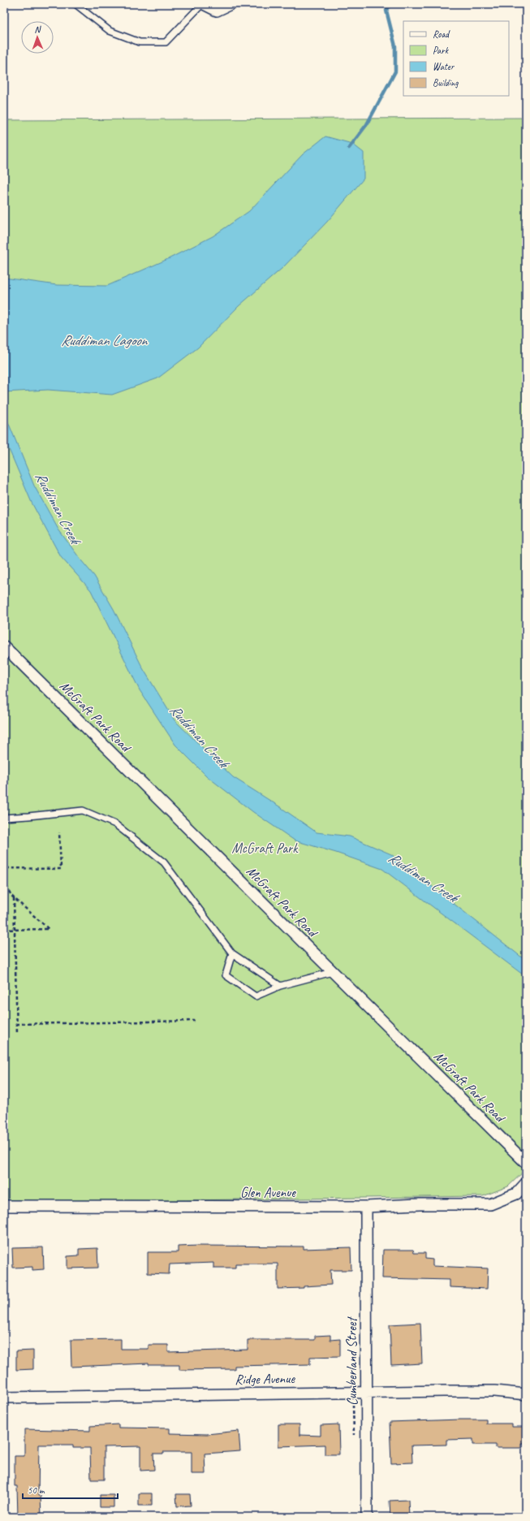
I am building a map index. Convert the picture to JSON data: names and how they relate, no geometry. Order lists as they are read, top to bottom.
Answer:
{
  "streets": {
    "street": [
      "McGraft Park Road",
      "Glen Avenue",
      "Cumberland Street",
      "Ridge Avenue"
    ]
  },
  "crossings": [
    ["Glen Avenue", "Cumberland Street"],
    ["Cumberland Street", "Ridge Avenue"]
  ],
  "water": ["Ruddiman Lagoon", "Ruddiman Creek"],
  "parks": ["McGraft Park"],
  "legend": [
    "Road",
    "Park",
    "Water",
    "Building"
  ],
  "scale_bar": "50 m",
  "north": "top"
}
